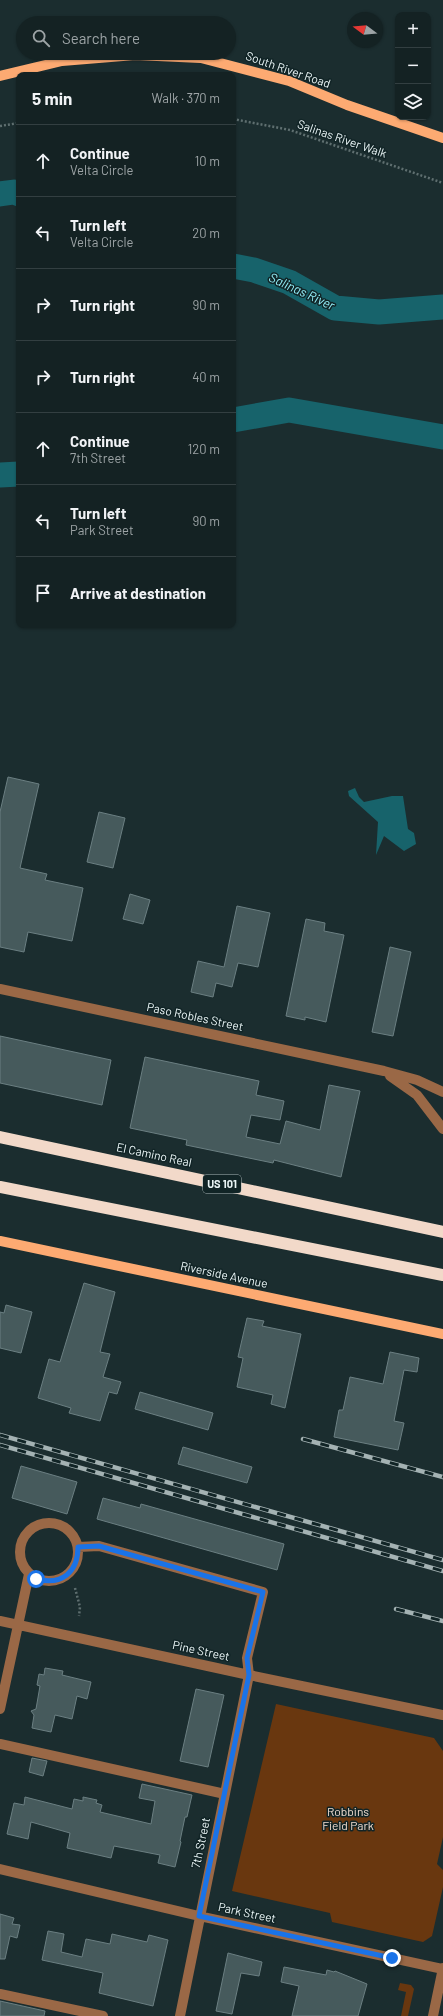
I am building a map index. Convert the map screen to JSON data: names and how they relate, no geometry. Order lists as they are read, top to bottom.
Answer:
{
  "streets": {
    "highway": ["El Camino Real", "US 101"],
    "main road": ["South River Road", "Riverside Avenue"],
    "street": [
      "Paso Robles Street",
      "Pine Street",
      "7th Street",
      "Park Street"
    ],
    "path": ["Salinas River Walk"]
  },
  "crossings": [
    ["Pine Street", "7th Street"],
    ["7th Street", "Park Street"]
  ],
  "water": ["Salinas River"],
  "parks": ["Robbins Field Park"],
  "north": "left",
  "page": {
    "map_buttons": ["+", "−"],
    "search": "Search here",
    "heading": ["5 min", "Walk · 370 m"],
    "list": [
      ["Continue", "Velta Circle", "10 m"],
      ["Turn left", "Velta Circle", "20 m"],
      ["Turn right", "90 m"],
      ["Turn right", "40 m"],
      ["Continue", "7th Street", "120 m"],
      ["Turn left", "Park Street", "90 m"],
      "Arrive at destination"
    ]
  }
}
